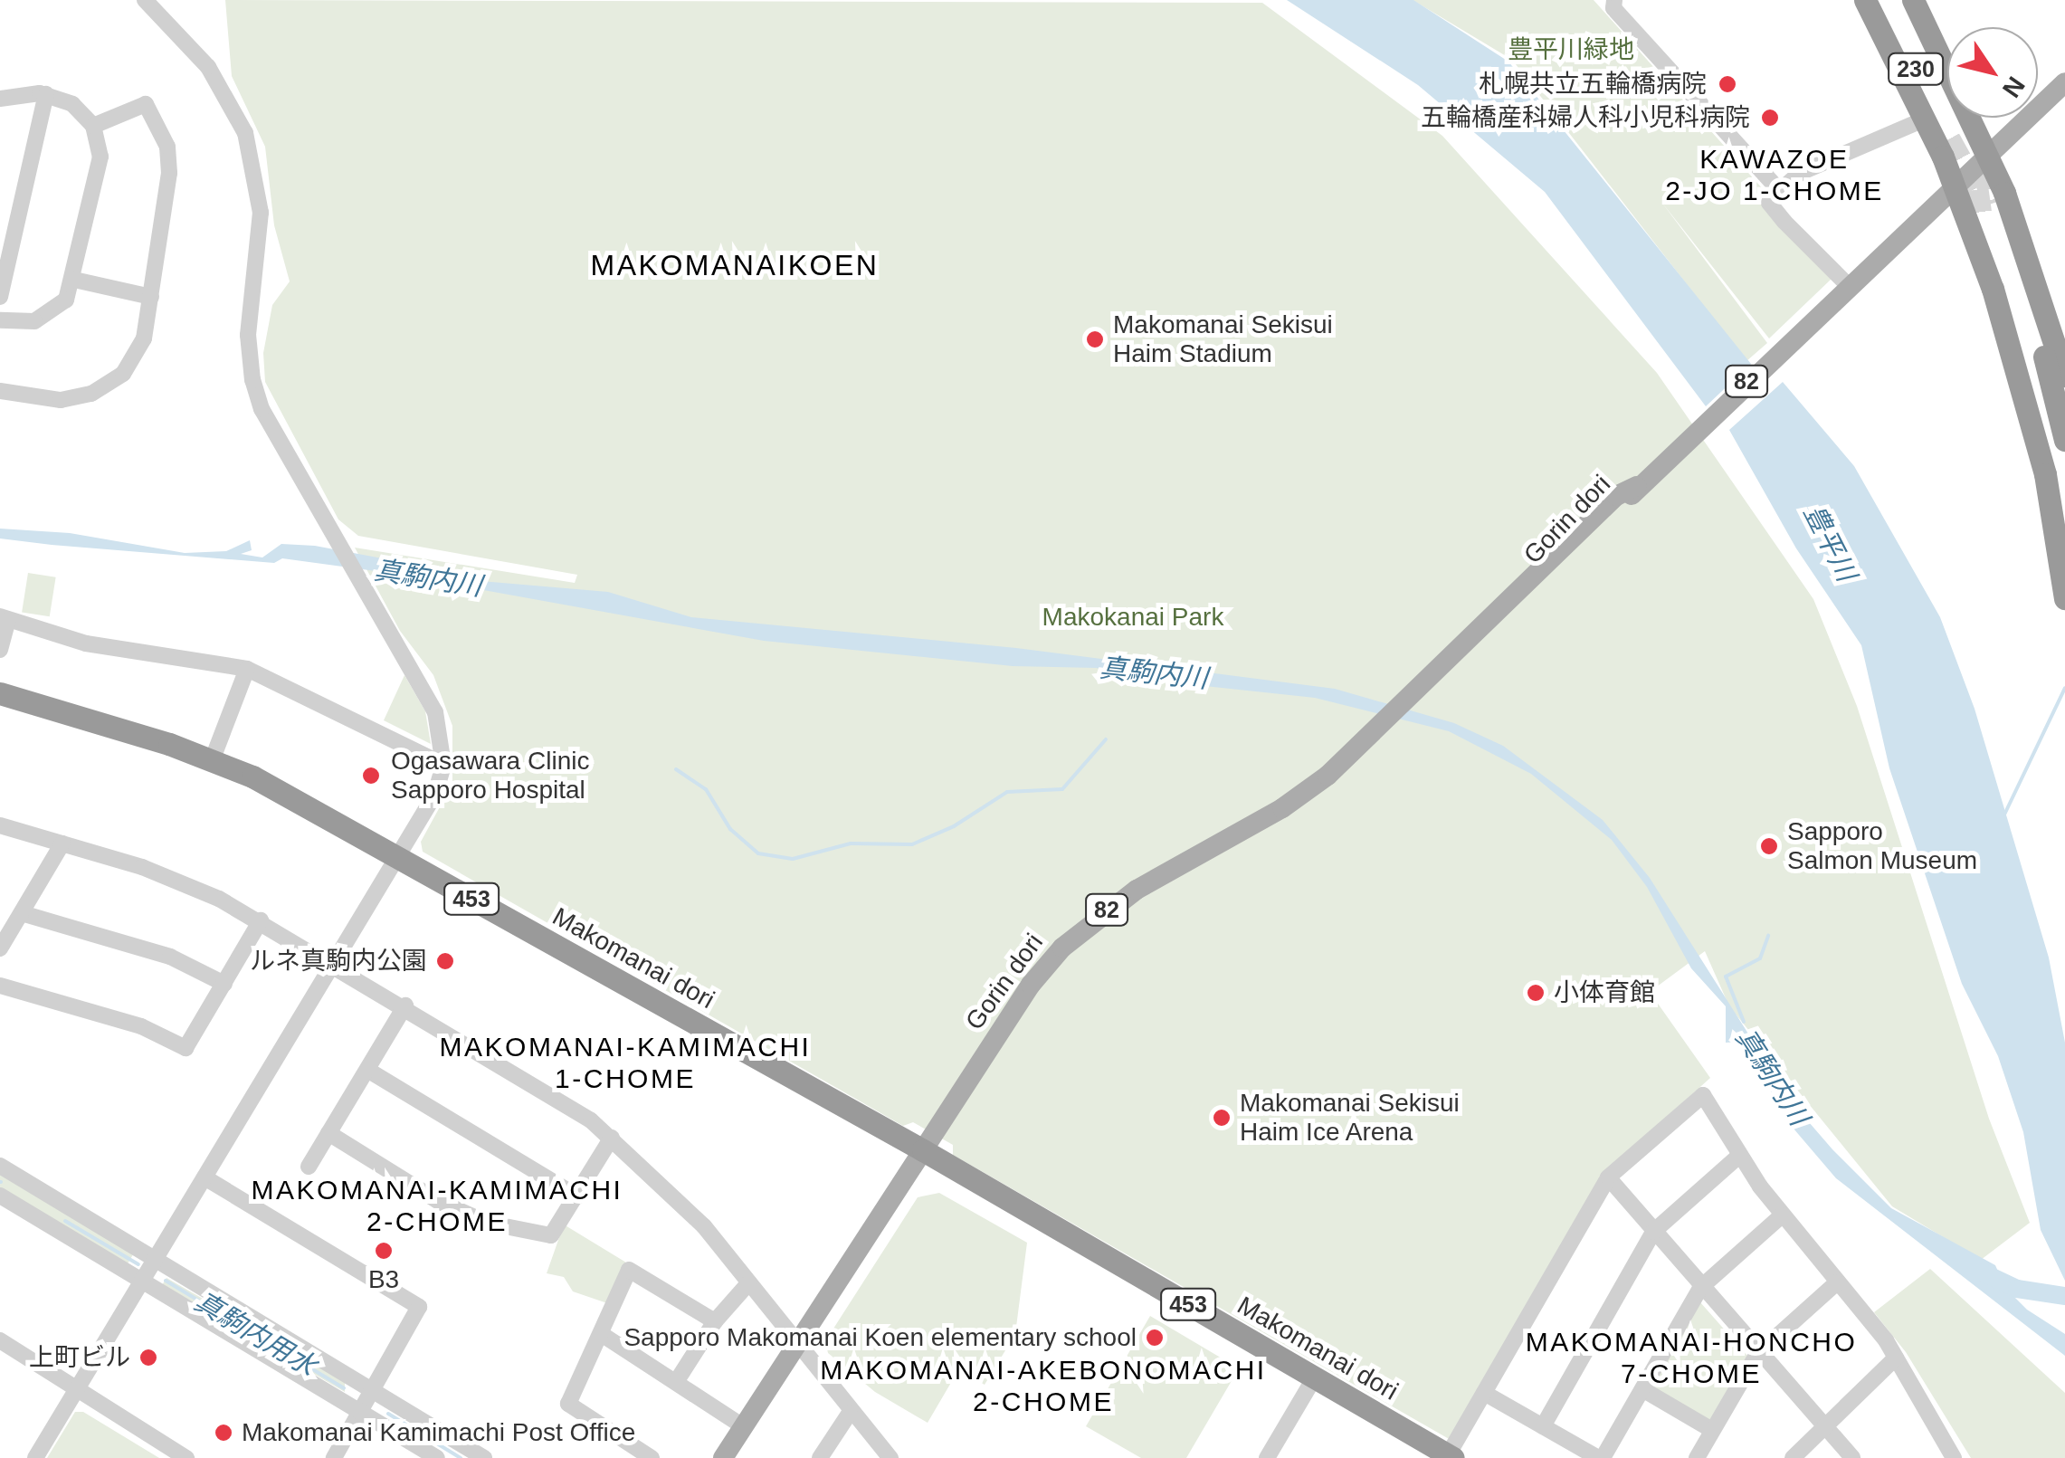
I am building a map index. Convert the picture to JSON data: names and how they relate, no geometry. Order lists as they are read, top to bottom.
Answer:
{
  "streets": {
    "highway": ["230", "453", "Makomanai dori"],
    "main road": ["82", "Gorin dori"]
  },
  "crossings": [
    ["82", "Gorin dori"],
    ["Gorin dori", "Makomanai dori"]
  ],
  "districts": [
    "KAWAZOE 2-JO 1-CHOME",
    "MAKOMANAIKOEN",
    "MAKOMANAI-KAMIMACHI 1-CHOME",
    "MAKOMANAI-KAMIMACHI 2-CHOME",
    "MAKOMANAI-HONCHO 7-CHOME",
    "MAKOMANAI-AKEBONOMACHI 2-CHOME"
  ],
  "water": ["豊平川", "真駒内川", "真駒内用水"],
  "parks": ["豊平川緑地", "Makokanai Park"],
  "places": [
    "札幌共立五輪橋病院",
    "五輪橋産科婦人科小児科病院",
    "Makomanai Sekisui Haim Stadium",
    "Ogasawara Clinic Sapporo Hospital",
    "Sapporo Salmon Museum",
    "ルネ真駒内公園",
    "小体育館",
    "Makomanai Sekisui Haim Ice Arena",
    "B3",
    "Sapporo Makomanai Koen elementary school",
    "上町ビル",
    "Makomanai Kamimachi Post Office"
  ],
  "north": "bottom right"
}
